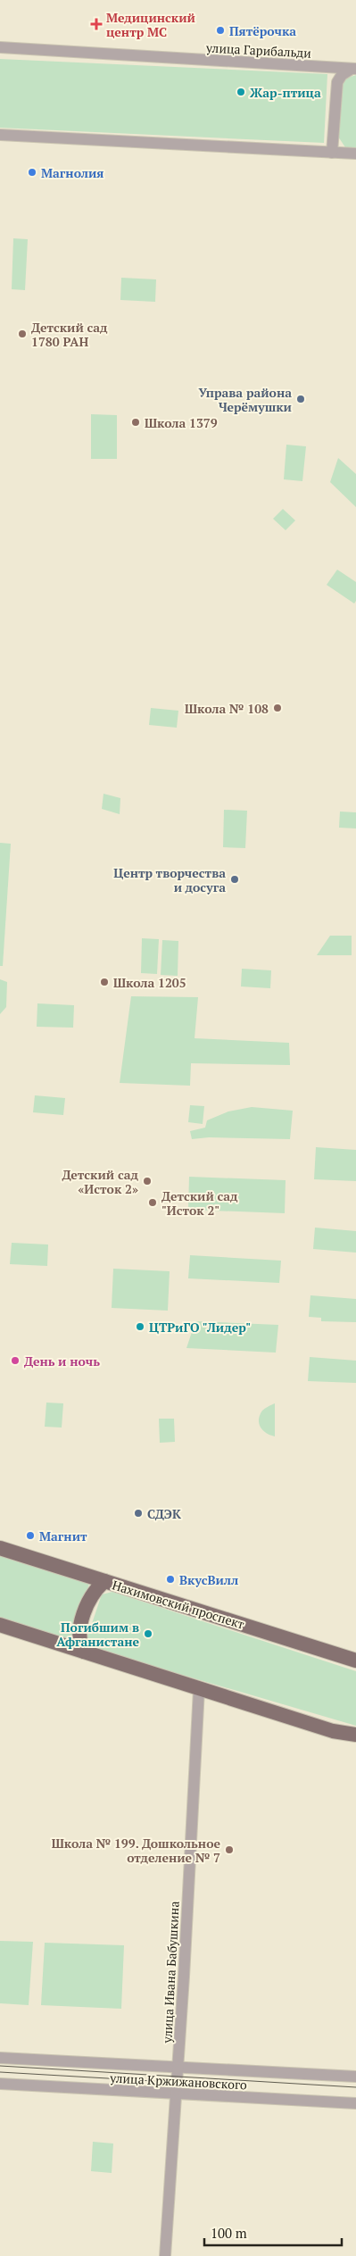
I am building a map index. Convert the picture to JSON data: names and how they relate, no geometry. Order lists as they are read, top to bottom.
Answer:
{
  "streets": {
    "main road": ["Нахимовский проспект"],
    "street": ["улица Гарибальди", "улица Ивана Бабушкина", "улица Кржижановского"]
  },
  "crossings": [
    ["улица Ивана Бабушкина", "улица Кржижановского"]
  ],
  "places": {
    "health": ["Медицинский центр МС"],
    "other": [
      "Пятёрочка",
      "Жар-птица",
      "Магнолия",
      "Детский сад 1780 РАН",
      "Управа района Черёмушки",
      "Школа 1379",
      "Школа № 108",
      "Центр творчества и досуга",
      "Школа 1205",
      "Детский сад «Исток 2»",
      "Детский сад \"Исток 2\"",
      "ЦТРиГО \"Лидер\"",
      "День и ночь",
      "СДЭК",
      "Магнит",
      "ВкусВилл",
      "Погибшим в Афганистане",
      "Школа № 199. Дошкольное отделение № 7"
    ]
  },
  "scale_bar": "100 m"
}
